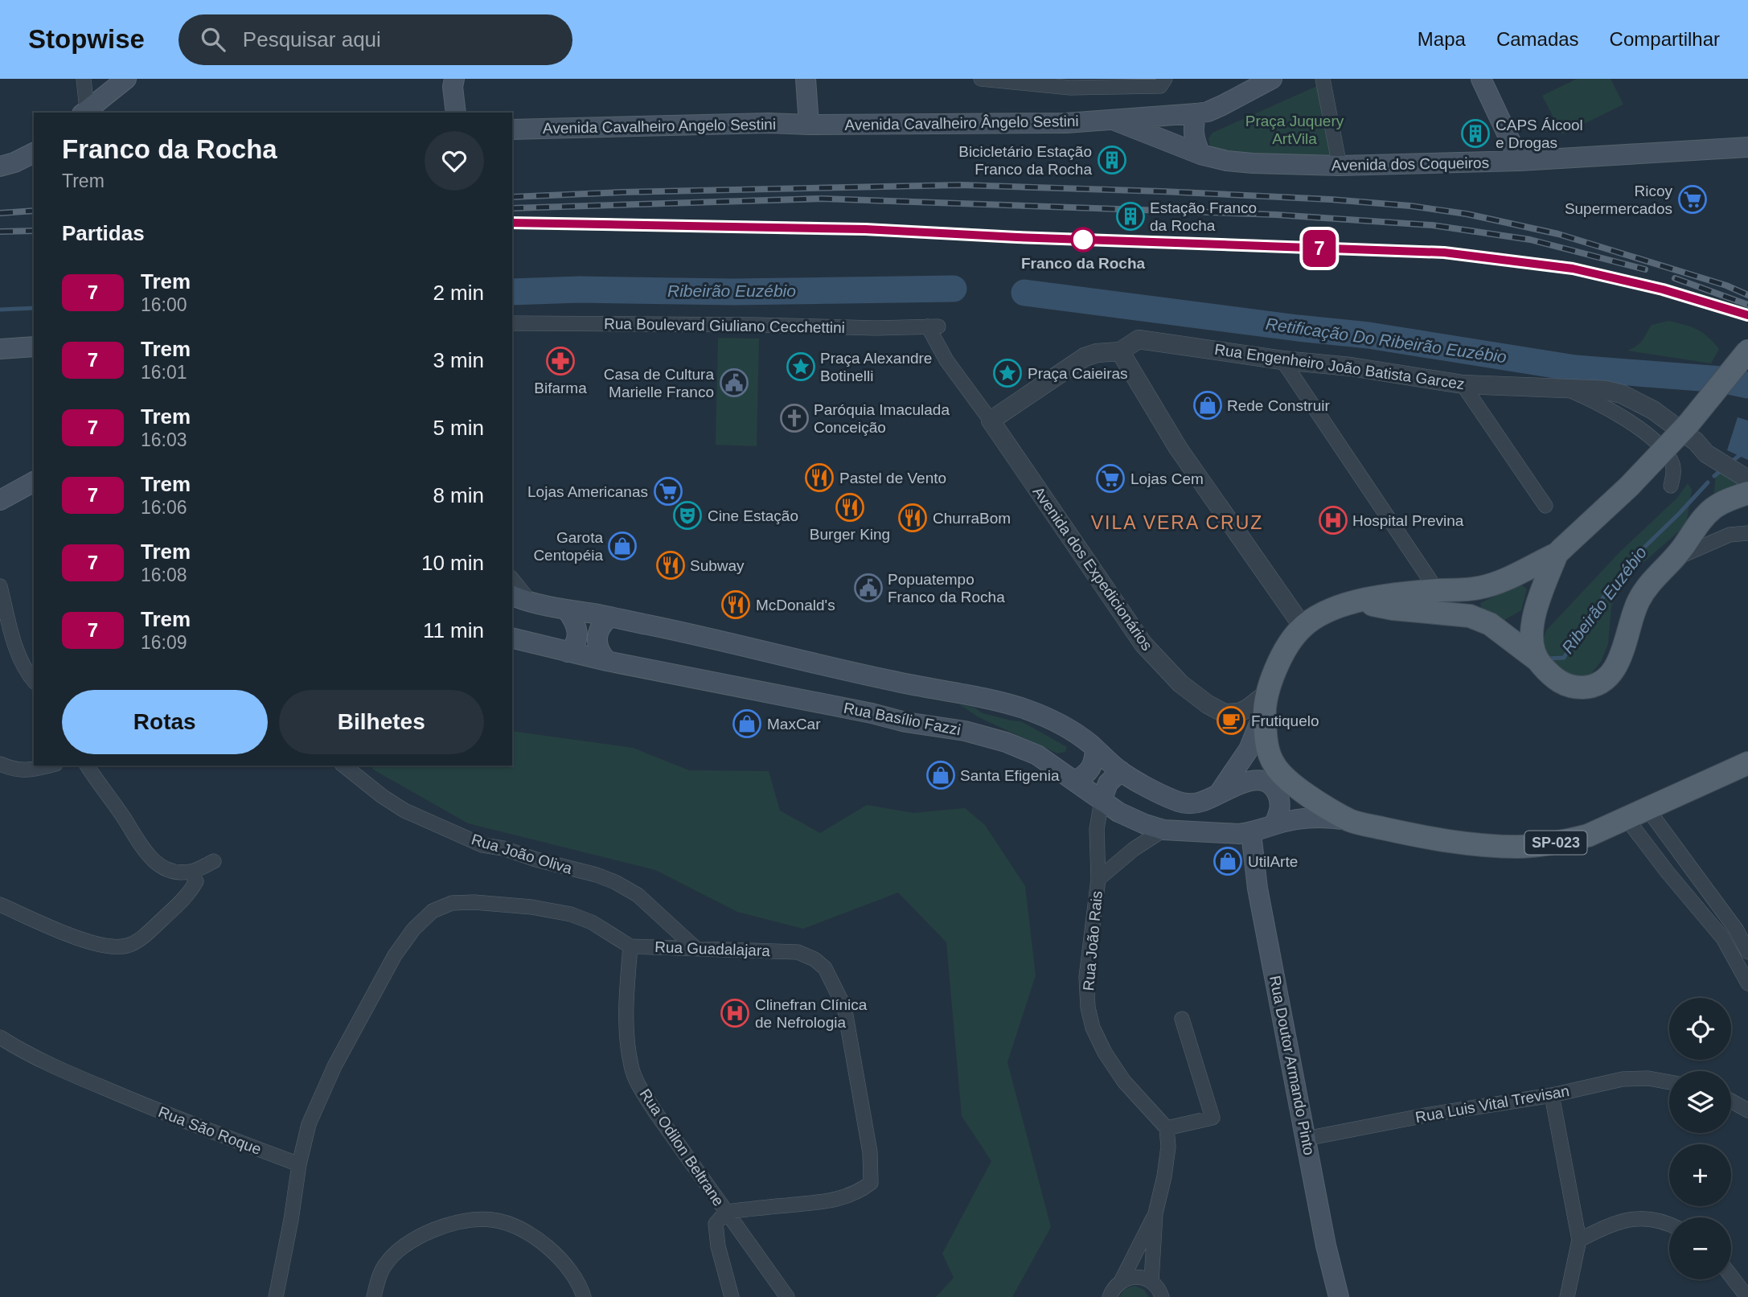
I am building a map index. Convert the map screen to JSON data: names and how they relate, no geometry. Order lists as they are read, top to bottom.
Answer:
{
  "streets": {
    "main road": [
      "Avenida Cavalheiro Ângelo Sestini",
      "Avenida Cavalheiro Angelo Sestini",
      "Avenida dos Coqueiros",
      "Rua Basílio Fazzi",
      "SP-023",
      "Rua Doutor Armando Pinto"
    ],
    "street": [
      "Rua Boulevard Giuliano Cecchettini",
      "Rua Engenheiro João Batista Garcez",
      "Avenida dos Expedicionários",
      "Rua João Oliva",
      "Rua João Rais",
      "Rua Guadalajara",
      "Rua Luis Vital Trevisan",
      "Rua São Roque",
      "Rua Odilon Beltrane"
    ]
  },
  "crossings": [
    ["Avenida Cavalheiro Ângelo Sestini", "Avenida Cavalheiro Angelo Sestini"],
    ["Avenida Cavalheiro Ângelo Sestini", "Avenida dos Coqueiros"],
    ["Rua Boulevard Giuliano Cecchettini", "Avenida dos Expedicionários"],
    ["Avenida dos Expedicionários", "SP-023"],
    ["Rua Basílio Fazzi", "SP-023"],
    ["Rua Basílio Fazzi", "Rua João Rais"],
    ["Rua Basílio Fazzi", "Rua Doutor Armando Pinto"],
    ["Rua João Oliva", "Rua Guadalajara"],
    ["Rua Guadalajara", "Rua São Roque"],
    ["Rua Guadalajara", "Rua Odilon Beltrane"],
    ["Rua Doutor Armando Pinto", "Rua Luis Vital Trevisan"]
  ],
  "districts": ["VILA VERA CRUZ"],
  "water": ["Ribeirão Euzébio", "Retificação Do Ribeirão Euzébio"],
  "parks": ["Praça Juquery ArtVila"],
  "places": {
    "building": ["CAPS Álcool e Drogas", "Bicicletário Estação Franco da Rocha", "Estação Franco da Rocha"],
    "supermarket": ["Ricoy Supermercados", "Lojas Cem", "Lojas Americanas"],
    "other": ["Franco da Rocha"],
    "pharmacy": ["Bifarma"],
    "place": ["Praça Alexandre Botinelli", "Praça Caieiras"],
    "public building": ["Casa de Cultura Marielle Franco", "Popuatempo Franco da Rocha"],
    "shop": [
      "Rede Construir",
      "Garota Centopéia",
      "MaxCar",
      "Santa Efigenia",
      "UtilArte"
    ],
    "church": ["Paróquia Imaculada Conceição"],
    "restaurant": [
      "Pastel de Vento",
      "Burger King",
      "ChurraBom",
      "Subway",
      "McDonald's"
    ],
    "theatre": ["Cine Estação"],
    "hospital": ["Hospital Previna", "Clinefran Clínica de Nefrologia"],
    "cafe": ["Frutiquelo"]
  },
  "page": {
    "header": "Stopwise",
    "search": "Pesquisar aqui",
    "nav": ["Mapa", "Camadas", "Compartilhar"],
    "on_map": "7",
    "heading": [
      ["Franco da Rocha", "Trem"],
      "Partidas"
    ],
    "list": [
      {
        "mark": "7",
        "name": "Trem",
        "note": "16:00",
        "value": "2 min"
      },
      {
        "mark": "7",
        "name": "Trem",
        "note": "16:01",
        "value": "3 min"
      },
      {
        "mark": "7",
        "name": "Trem",
        "note": "16:03",
        "value": "5 min"
      },
      {
        "mark": "7",
        "name": "Trem",
        "note": "16:06",
        "value": "8 min"
      },
      {
        "mark": "7",
        "name": "Trem",
        "note": "16:08",
        "value": "10 min"
      },
      {
        "mark": "7",
        "name": "Trem",
        "note": "16:09",
        "value": "11 min"
      }
    ],
    "buttons": ["Rotas", "Bilhetes"],
    "map_buttons": ["+", "−"]
  }
}
